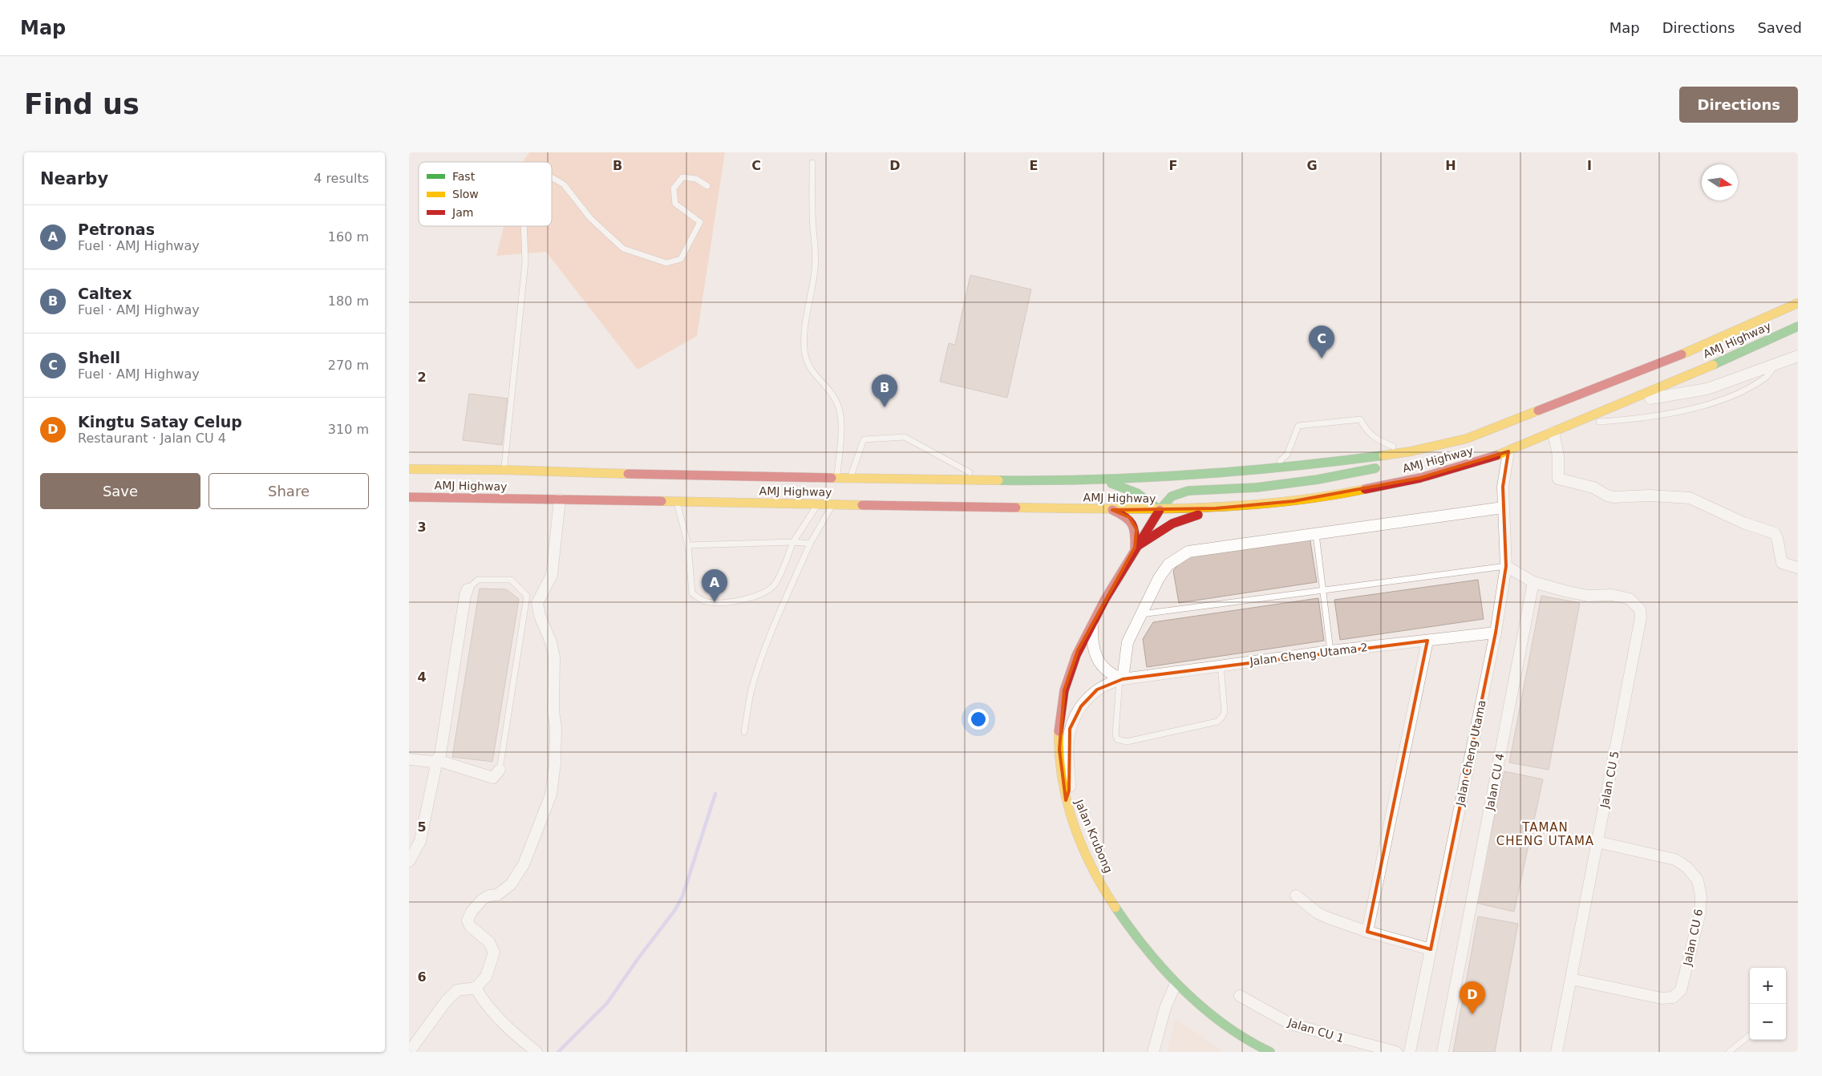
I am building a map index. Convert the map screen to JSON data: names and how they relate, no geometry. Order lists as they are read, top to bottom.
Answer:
{
  "streets": {
    "main road": ["AMJ Highway", "Jalan Krubong"],
    "street": [
      "Jalan Cheng Utama 2",
      "Jalan Cheng Utama",
      "Jalan CU 5",
      "Jalan CU 4",
      "Jalan CU 6",
      "Jalan CU 1"
    ]
  },
  "crossings": [
    ["AMJ Highway", "Jalan Cheng Utama"],
    ["AMJ Highway", "Jalan Krubong"],
    ["Jalan Cheng Utama 2", "Jalan Cheng Utama"],
    ["Jalan Cheng Utama 2", "Jalan Krubong"],
    ["Jalan CU 5", "Jalan CU 4"],
    ["Jalan CU 5", "Jalan CU 6"]
  ],
  "districts": ["TAMAN CHENG UTAMA"],
  "legend": ["Fast", "Slow", "Jam"],
  "north": "right",
  "page": {
    "header": "Map",
    "nav": ["Map", "Directions", "Saved"],
    "buttons": [
      "Directions",
      ["Save", "Share"]
    ],
    "title": "Find us",
    "heading": ["Nearby", "4 results"],
    "list": [
      {
        "mark": "A",
        "name": "Petronas",
        "note": "Fuel · AMJ Highway",
        "value": "160 m"
      },
      {
        "mark": "B",
        "name": "Caltex",
        "note": "Fuel · AMJ Highway",
        "value": "180 m"
      },
      {
        "mark": "C",
        "name": "Shell",
        "note": "Fuel · AMJ Highway",
        "value": "270 m"
      },
      {
        "mark": "D",
        "name": "Kingtu Satay Celup",
        "note": "Restaurant · Jalan CU 4",
        "value": "310 m"
      }
    ],
    "pins": [
      "C",
      "B",
      "A",
      "D"
    ],
    "map_buttons": ["+", "−"]
  },
  "grid": {
    "columns": [
      "B",
      "C",
      "D",
      "E",
      "F",
      "G",
      "H",
      "I"
    ],
    "rows": [
      "2",
      "3",
      "4",
      "5",
      "6"
    ]
  }
}
